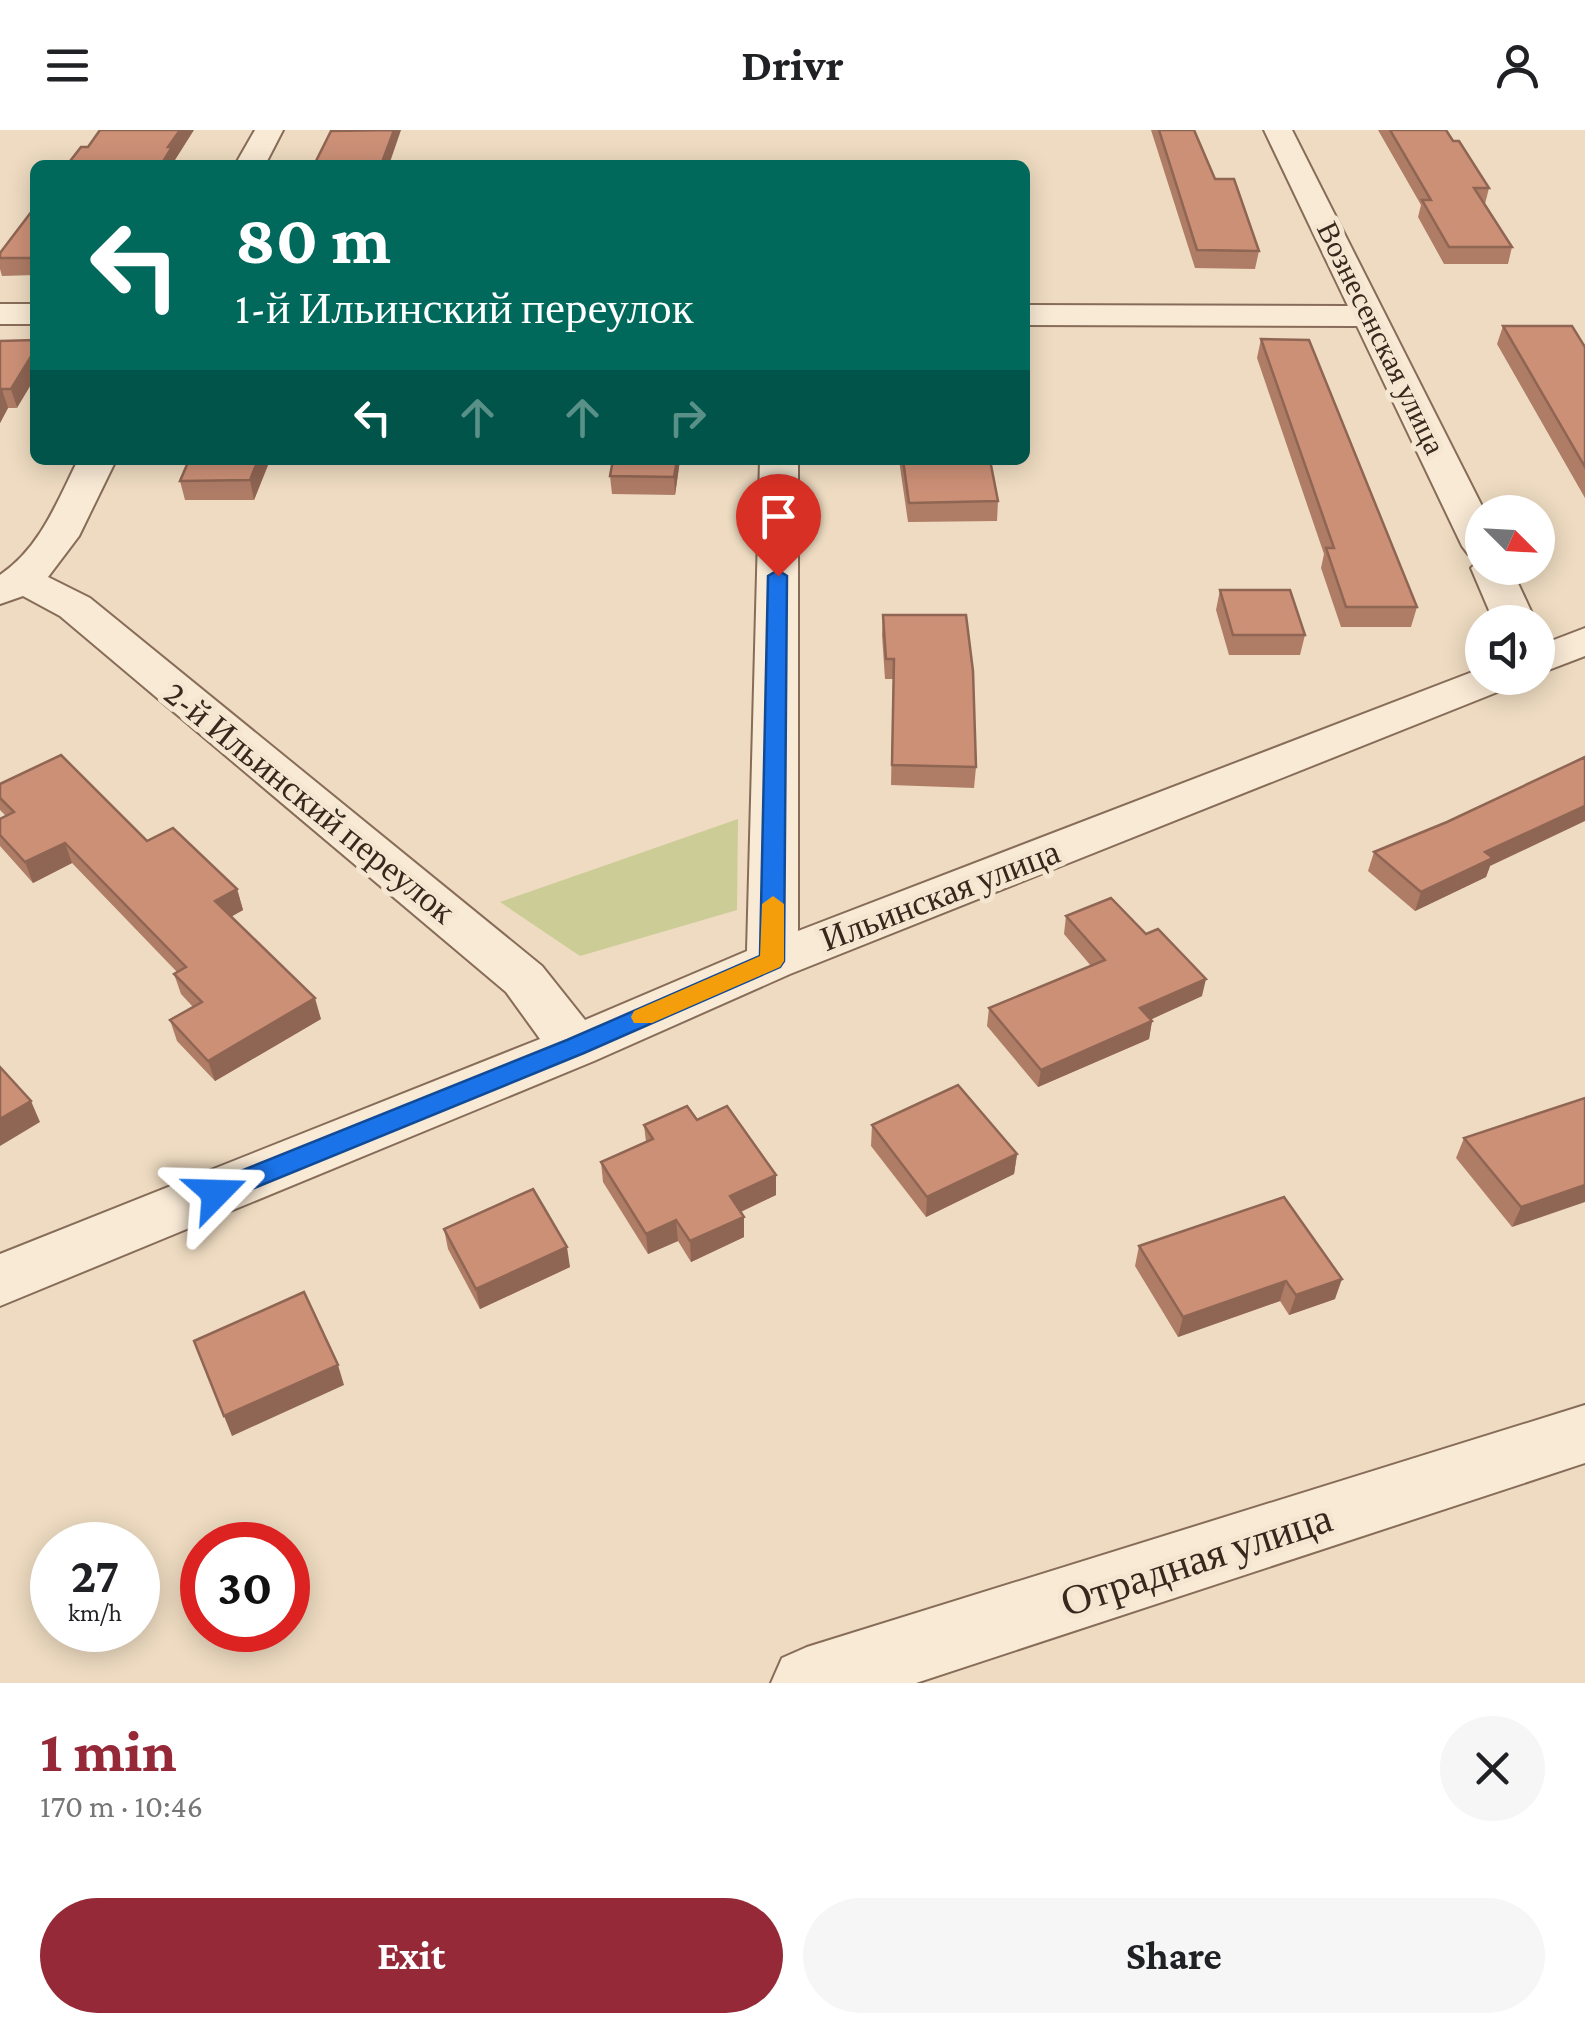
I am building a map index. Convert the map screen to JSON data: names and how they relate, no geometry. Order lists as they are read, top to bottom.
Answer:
{
  "streets": {
    "street": [
      "Вознесенская улица",
      "2-й Ильинский переулок",
      "Ильинская улица",
      "Отрадная улица"
    ]
  },
  "crossings": [
    ["2-й Ильинский переулок", "Ильинская улица"]
  ],
  "north": "bottom right",
  "page": {
    "header": "Drivr",
    "turn": ["80 m", "1-й Ильинский переулок"],
    "speed": "27 km/h",
    "limit": "30",
    "heading": ["1 min", "170 m · 10:46"],
    "buttons": ["Exit", "Share"]
  }
}
